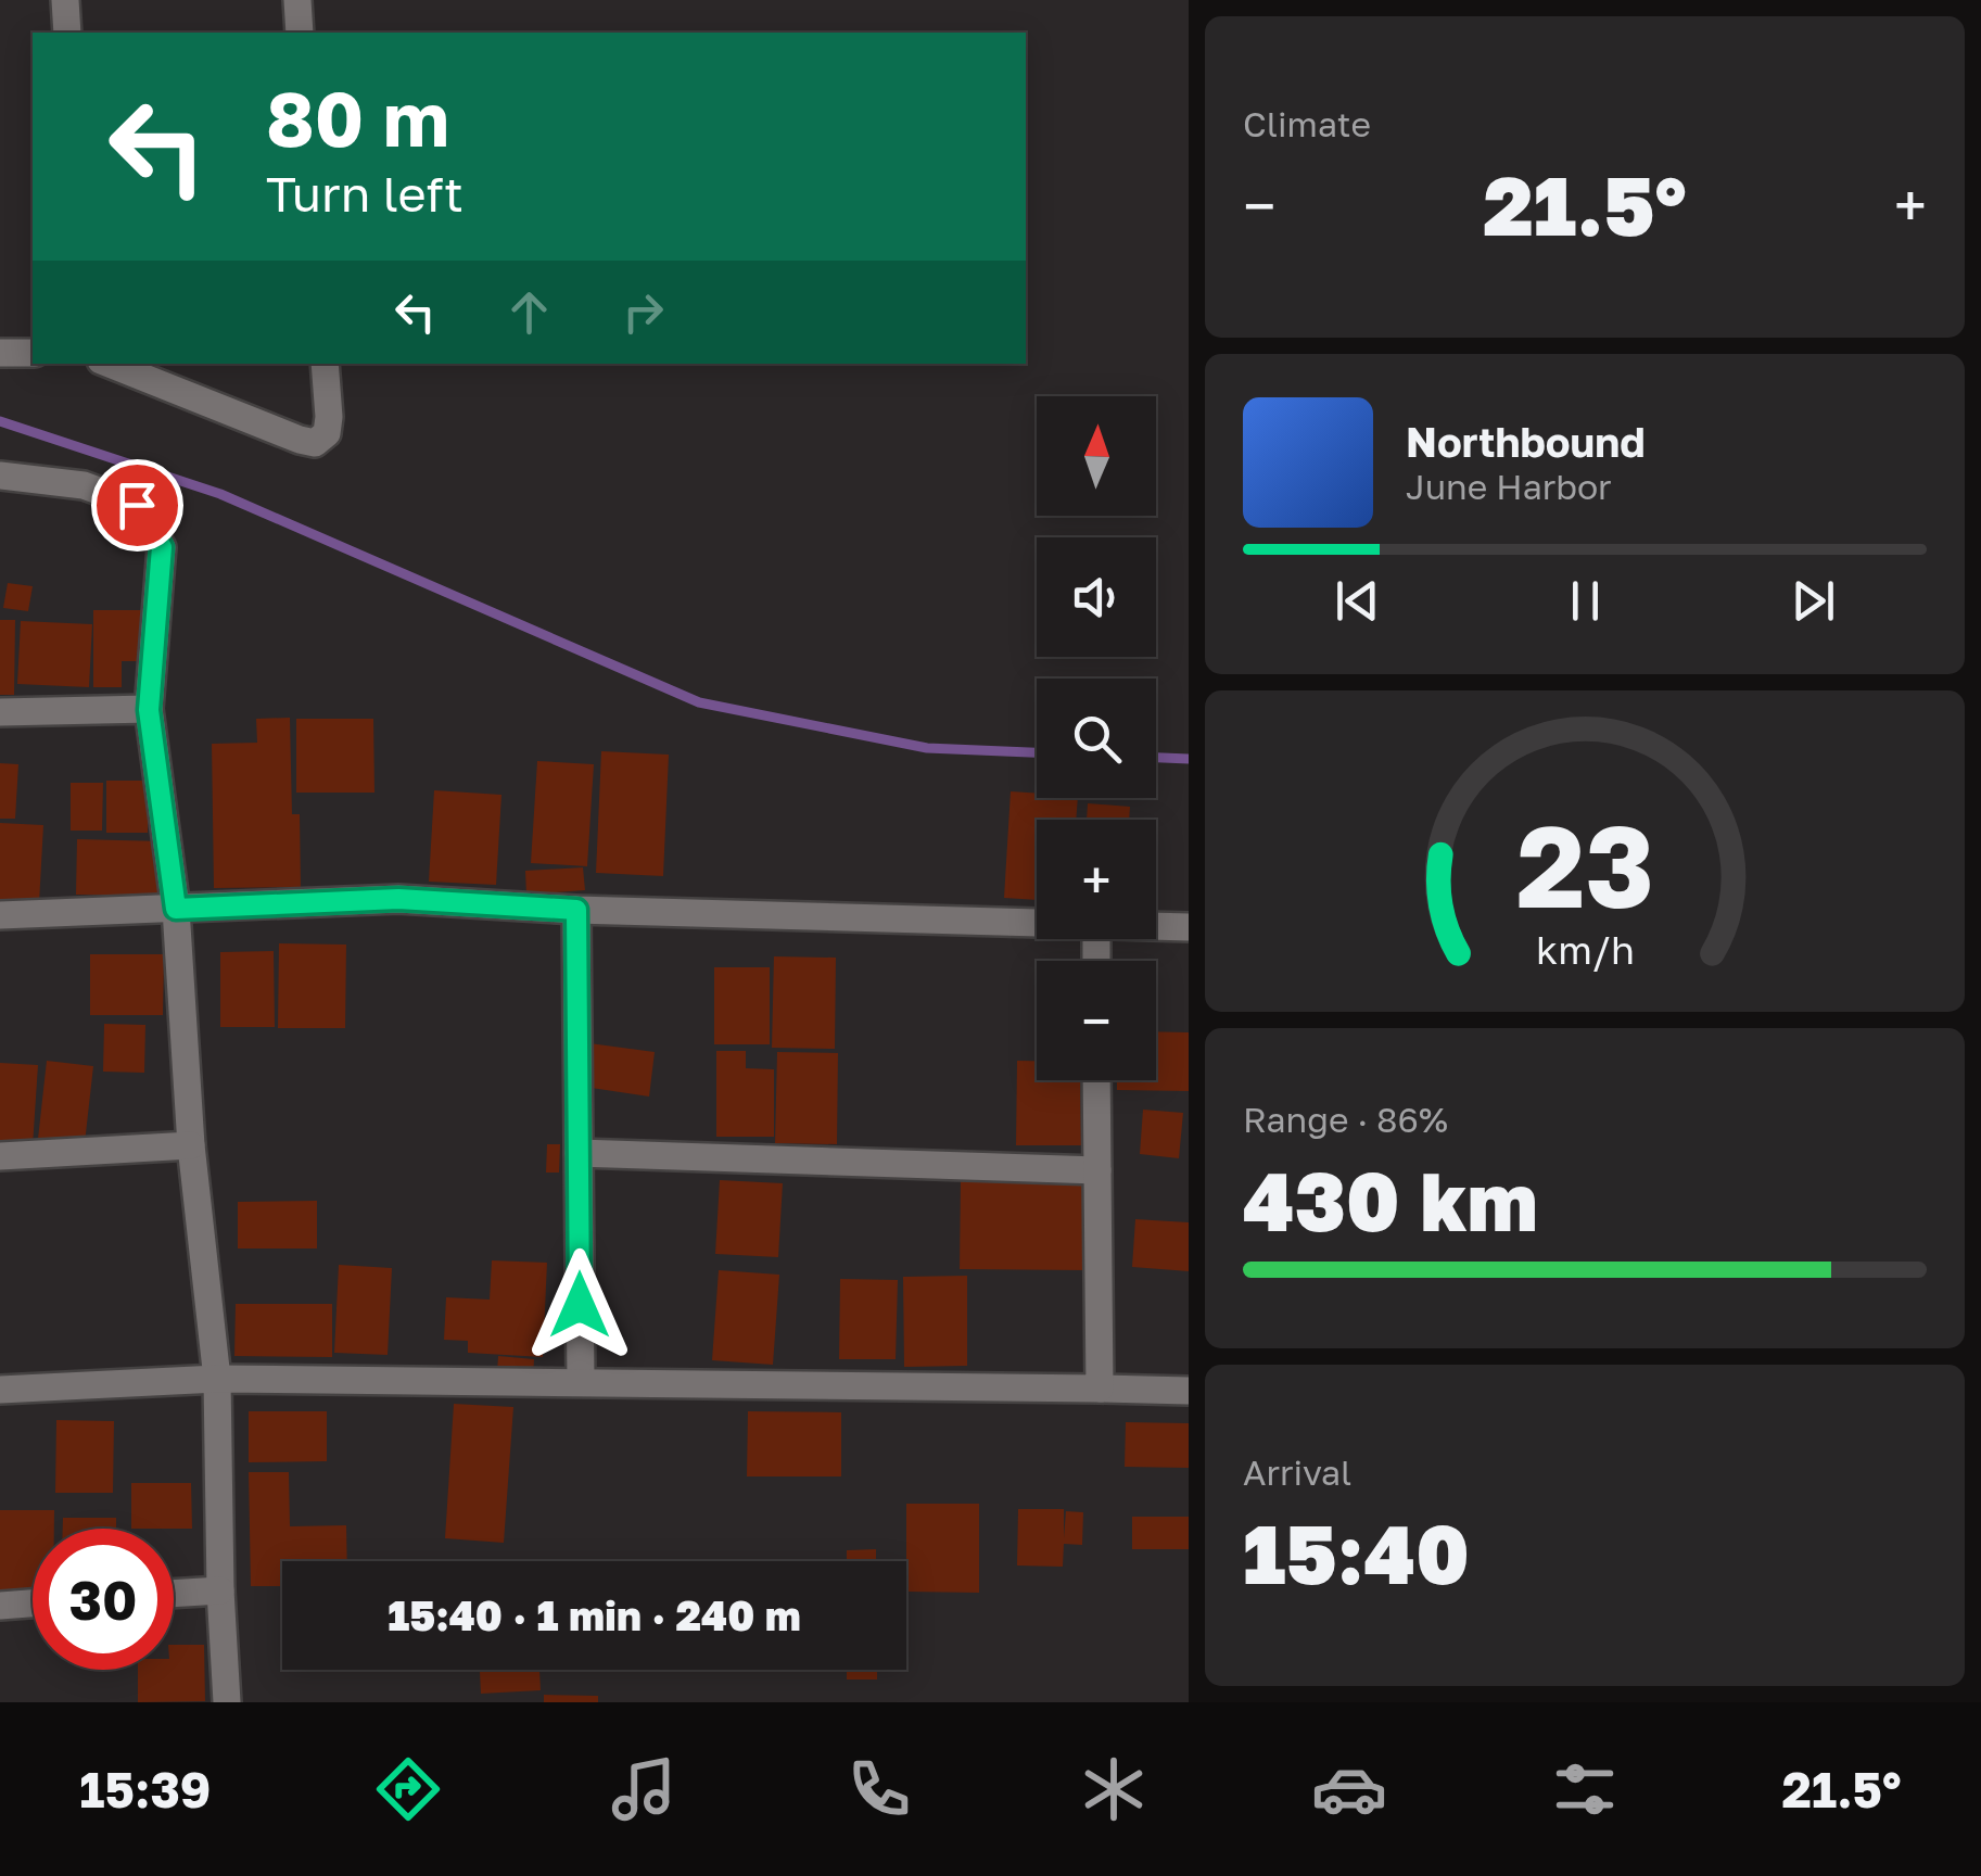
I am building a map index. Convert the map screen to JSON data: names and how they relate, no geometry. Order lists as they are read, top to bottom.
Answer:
{
  "north": "top",
  "page": {
    "tile": [
      "Climate",
      ["Range · 86%", "430 km"],
      ["Arrival", "15:40"]
    ],
    "turn": ["80 m", "Turn left"],
    "heat": ["−", "21.5°", "+"],
    "map_buttons": ["+", "−"],
    "song": ["Northbound", "June Harbor"],
    "limit": "30",
    "trip": "15:40 · 1 min · 240 m",
    "tabs": ["15:39", "21.5°"],
    "gauge": ["23", "km/h"]
  }
}
